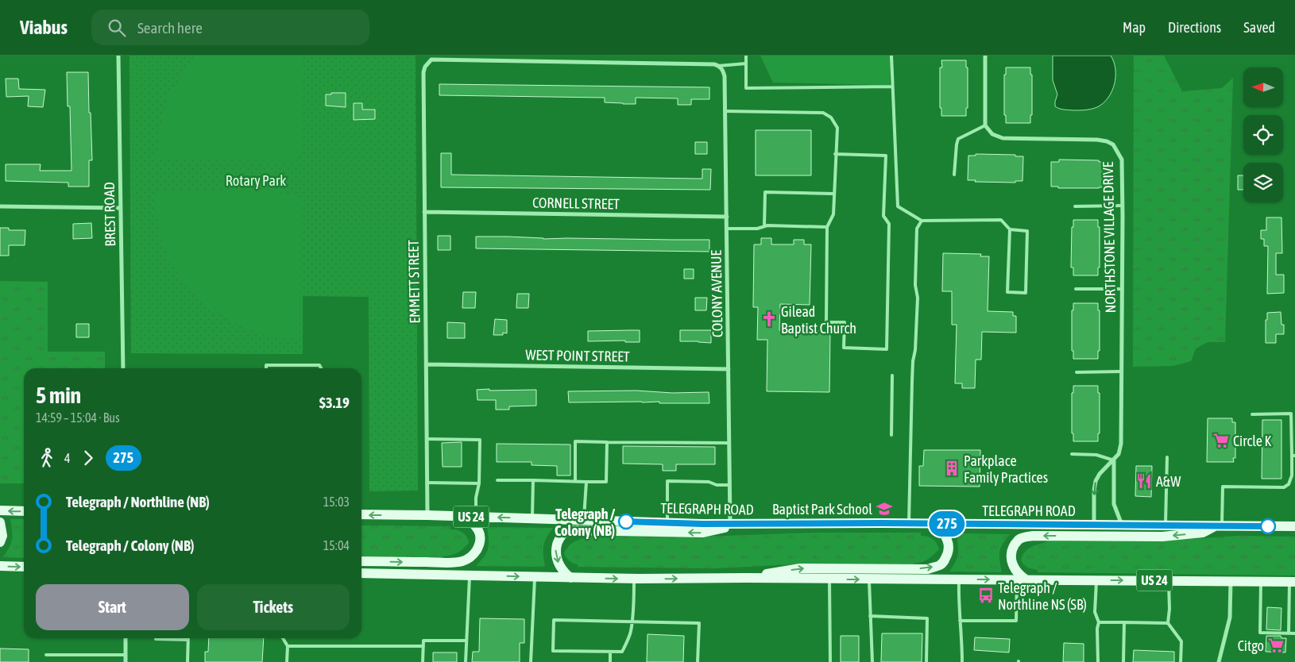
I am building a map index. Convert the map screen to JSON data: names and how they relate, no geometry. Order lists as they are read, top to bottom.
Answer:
{
  "streets": {
    "main road": ["TELEGRAPH ROAD", "US 24"],
    "street": [
      "CORNELL STREET",
      "BREST ROAD",
      "NORTHSTONE VILLAGE DRIVE",
      "EMMETT STREET",
      "COLONY AVENUE",
      "WEST POINT STREET"
    ]
  },
  "crossings": [
    ["CORNELL STREET", "EMMETT STREET"],
    ["CORNELL STREET", "COLONY AVENUE"],
    ["NORTHSTONE VILLAGE DRIVE", "TELEGRAPH ROAD"],
    ["EMMETT STREET", "WEST POINT STREET"],
    ["EMMETT STREET", "TELEGRAPH ROAD"],
    ["COLONY AVENUE", "WEST POINT STREET"],
    ["COLONY AVENUE", "TELEGRAPH ROAD"]
  ],
  "parks": ["Rotary Park"],
  "places": {
    "church": ["Gilead Baptist Church"],
    "supermarket": ["Circle K", "Citgo"],
    "building": ["Parkplace Family Practices"],
    "restaurant": ["A&W"],
    "school or university": ["Baptist Park School"],
    "other": ["Telegraph / Colony (NB)"],
    "bus stop": ["Telegraph / Northline NS (SB)"]
  },
  "lines": ["bus line 275"],
  "north": "left",
  "page": {
    "header": "Viabus",
    "search": "Search here",
    "nav": ["Map", "Directions", "Saved"],
    "on_map": "275",
    "heading": ["5 min", "14:59 – 15:04 · Bus", "$3.19"],
    "legs": ["4", "275"],
    "list": [
      {
        "name": "Telegraph / Northline (NB)",
        "value": "15:03"
      },
      {
        "name": "Telegraph / Colony (NB)",
        "value": "15:04"
      }
    ],
    "buttons": ["Start", "Tickets"]
  }
}
